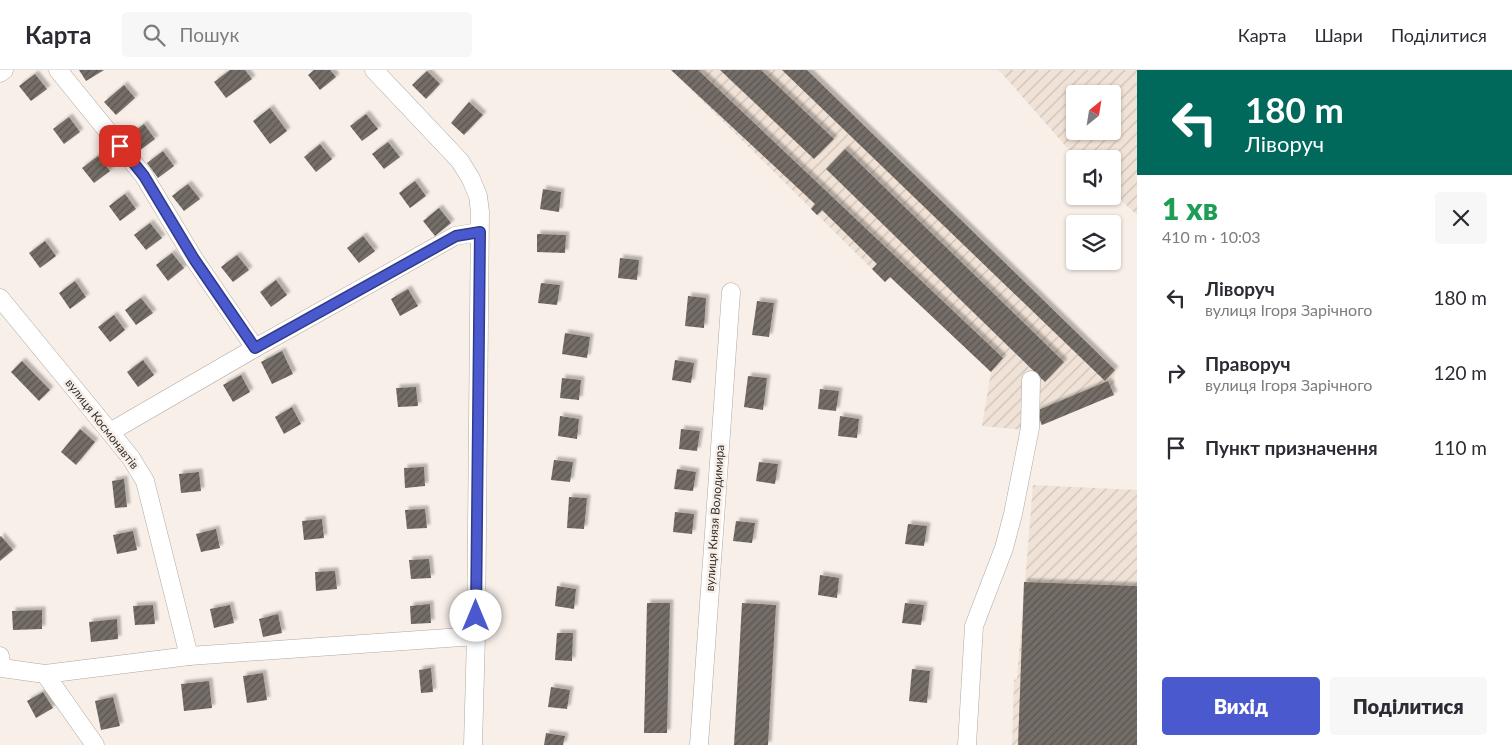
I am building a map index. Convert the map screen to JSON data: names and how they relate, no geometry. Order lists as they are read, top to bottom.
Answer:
{
  "streets": {
    "street": ["вулиця Космонавтів", "вулиця Князя Володимира"]
  },
  "north": "top right",
  "page": {
    "header": "Карта",
    "search": "Пошук",
    "nav": ["Карта", "Шари", "Поділитися"],
    "turn": ["180 m", "Ліворуч"],
    "heading": ["1 хв", "410 m · 10:03"],
    "list": [
      {
        "name": "Ліворуч",
        "note": "вулиця Ігоря Зарічного",
        "value": "180 m"
      },
      {
        "name": "Праворуч",
        "note": "вулиця Ігоря Зарічного",
        "value": "120 m"
      },
      {
        "name": "Пункт призначення",
        "value": "110 m"
      }
    ],
    "buttons": ["Вихід", "Поділитися"]
  }
}
